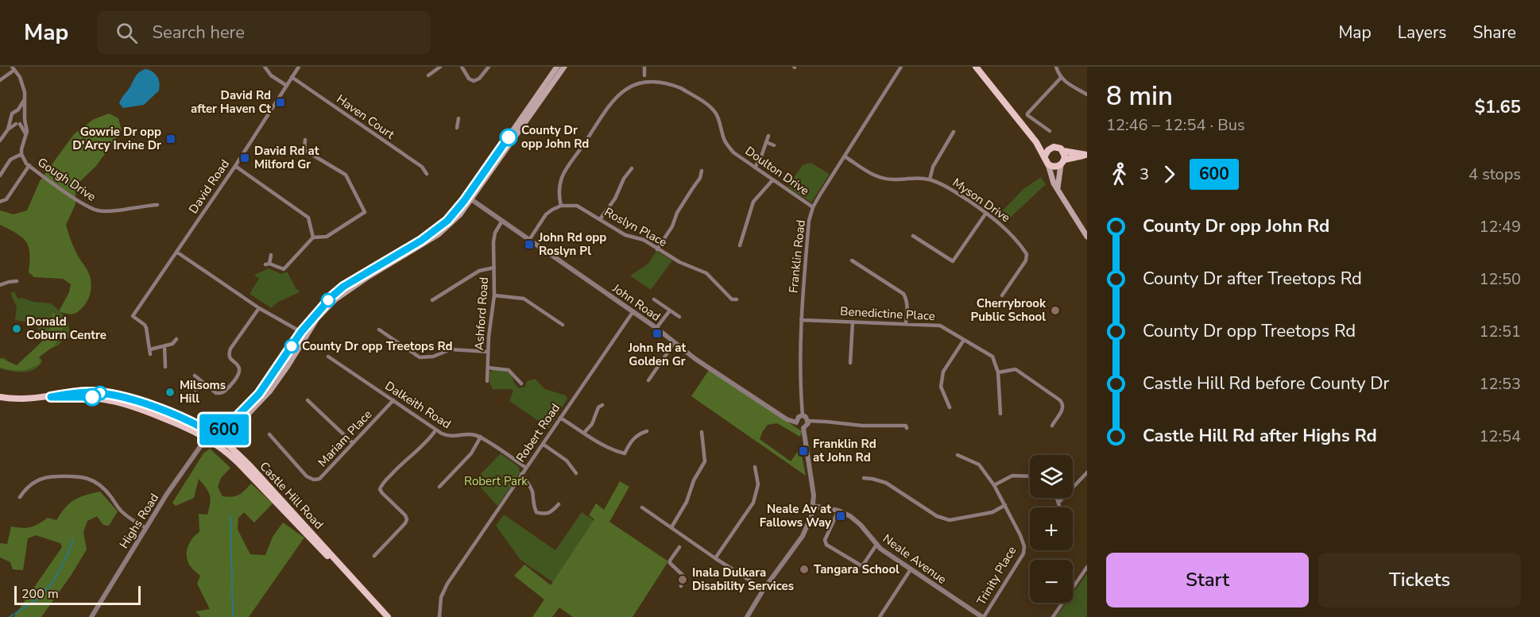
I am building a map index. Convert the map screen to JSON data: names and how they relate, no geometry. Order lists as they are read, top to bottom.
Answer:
{
  "streets": {
    "main road": ["Castle Hill Road"],
    "street": [
      "Haven Court",
      "Doulton Drive",
      "Gough Drive",
      "David Road",
      "Myson Drive",
      "Roslyn Place",
      "Franklin Road",
      "John Road",
      "Ashford Road",
      "Benedictine Place",
      "Dalkeith Road",
      "Robert Road",
      "Mariam Place",
      "Highs Road",
      "Neale Avenue",
      "Trinity Place"
    ]
  },
  "crossings": [
    ["Haven Court", "David Road"],
    ["Doulton Drive", "Franklin Road"],
    ["Myson Drive", "Franklin Road"],
    ["Franklin Road", "John Road"],
    ["Franklin Road", "Benedictine Place"],
    ["John Road", "Ashford Road"],
    ["John Road", "Robert Road"],
    ["Dalkeith Road", "Mariam Place"],
    ["Castle Hill Road", "Highs Road"],
    ["Neale Avenue", "Trinity Place"]
  ],
  "parks": ["Robert Park"],
  "places": {
    "transit": [
      "David Rd after Haven Ct",
      "Gowrie Dr opp D'Arcy Irvine Dr",
      "David Rd at Milford Gr",
      "John Rd opp Roslyn Pl",
      "John Rd at Golden Gr",
      "Franklin Rd at John Rd",
      "Neale Av at Fallows Way"
    ],
    "other": [
      "County Dr opp John Rd",
      "Cherrybrook Public School",
      "Donald Coburn Centre",
      "County Dr opp Treetops Rd",
      "Milsoms Hill",
      "Tangara School",
      "Inala Dulkara Disability Services"
    ]
  },
  "lines": ["bus line 600"],
  "scale_bar": "200 m",
  "page": {
    "header": "Map",
    "search": "Search here",
    "nav": ["Map", "Layers", "Share"],
    "on_map": "600",
    "heading": ["8 min", "12:46 – 12:54 · Bus", "$1.65"],
    "legs": ["3", "600", "4 stops"],
    "list": [
      {
        "name": "County Dr opp John Rd",
        "value": "12:49"
      },
      {
        "name": "County Dr after Treetops Rd",
        "value": "12:50"
      },
      {
        "name": "County Dr opp Treetops Rd",
        "value": "12:51"
      },
      {
        "name": "Castle Hill Rd before County Dr",
        "value": "12:53"
      },
      {
        "name": "Castle Hill Rd after Highs Rd",
        "value": "12:54"
      }
    ],
    "map_buttons": ["+", "−"],
    "buttons": ["Start", "Tickets"],
    "scale": "200 m"
  }
}
